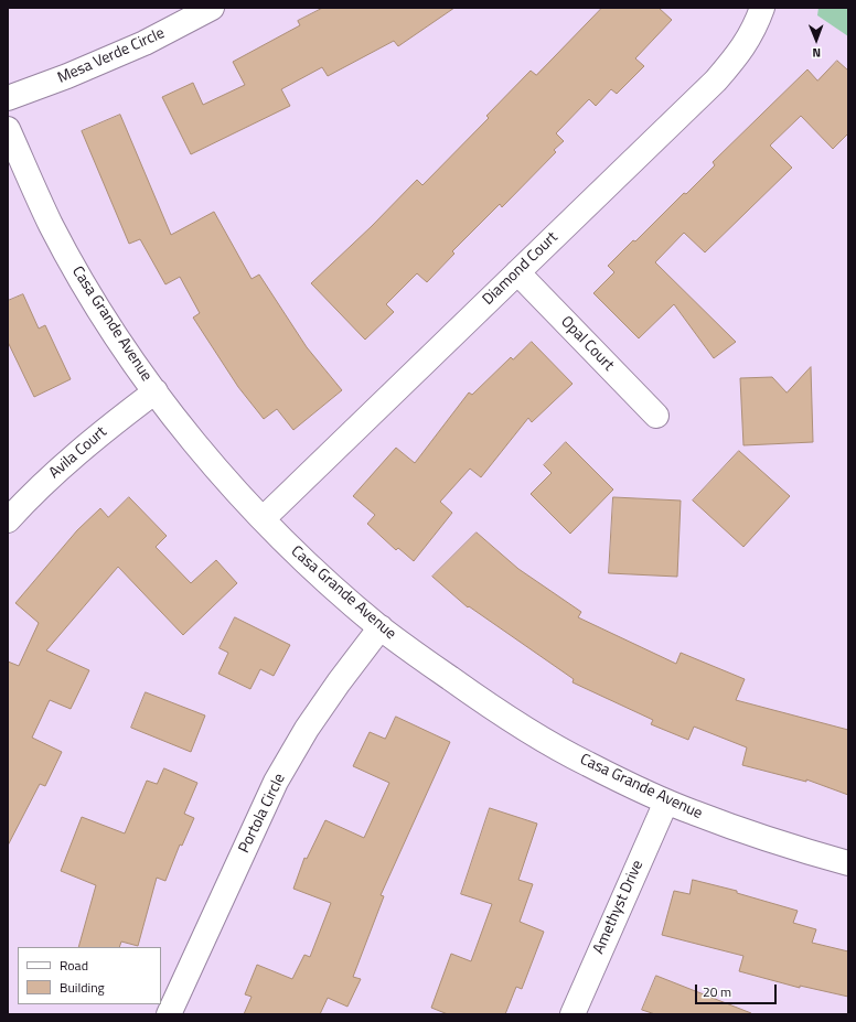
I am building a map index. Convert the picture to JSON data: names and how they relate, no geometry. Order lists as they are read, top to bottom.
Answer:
{
  "streets": {
    "street": [
      "Mesa Verde Circle",
      "Diamond Court",
      "Casa Grande Avenue",
      "Opal Court",
      "Avila Court",
      "Portola Circle",
      "Amethyst Drive"
    ]
  },
  "crossings": [
    ["Diamond Court", "Casa Grande Avenue"],
    ["Diamond Court", "Opal Court"],
    ["Casa Grande Avenue", "Avila Court"],
    ["Casa Grande Avenue", "Portola Circle"],
    ["Casa Grande Avenue", "Amethyst Drive"]
  ],
  "legend": ["Road", "Building"],
  "scale_bar": "20 m",
  "north": "bottom"
}
